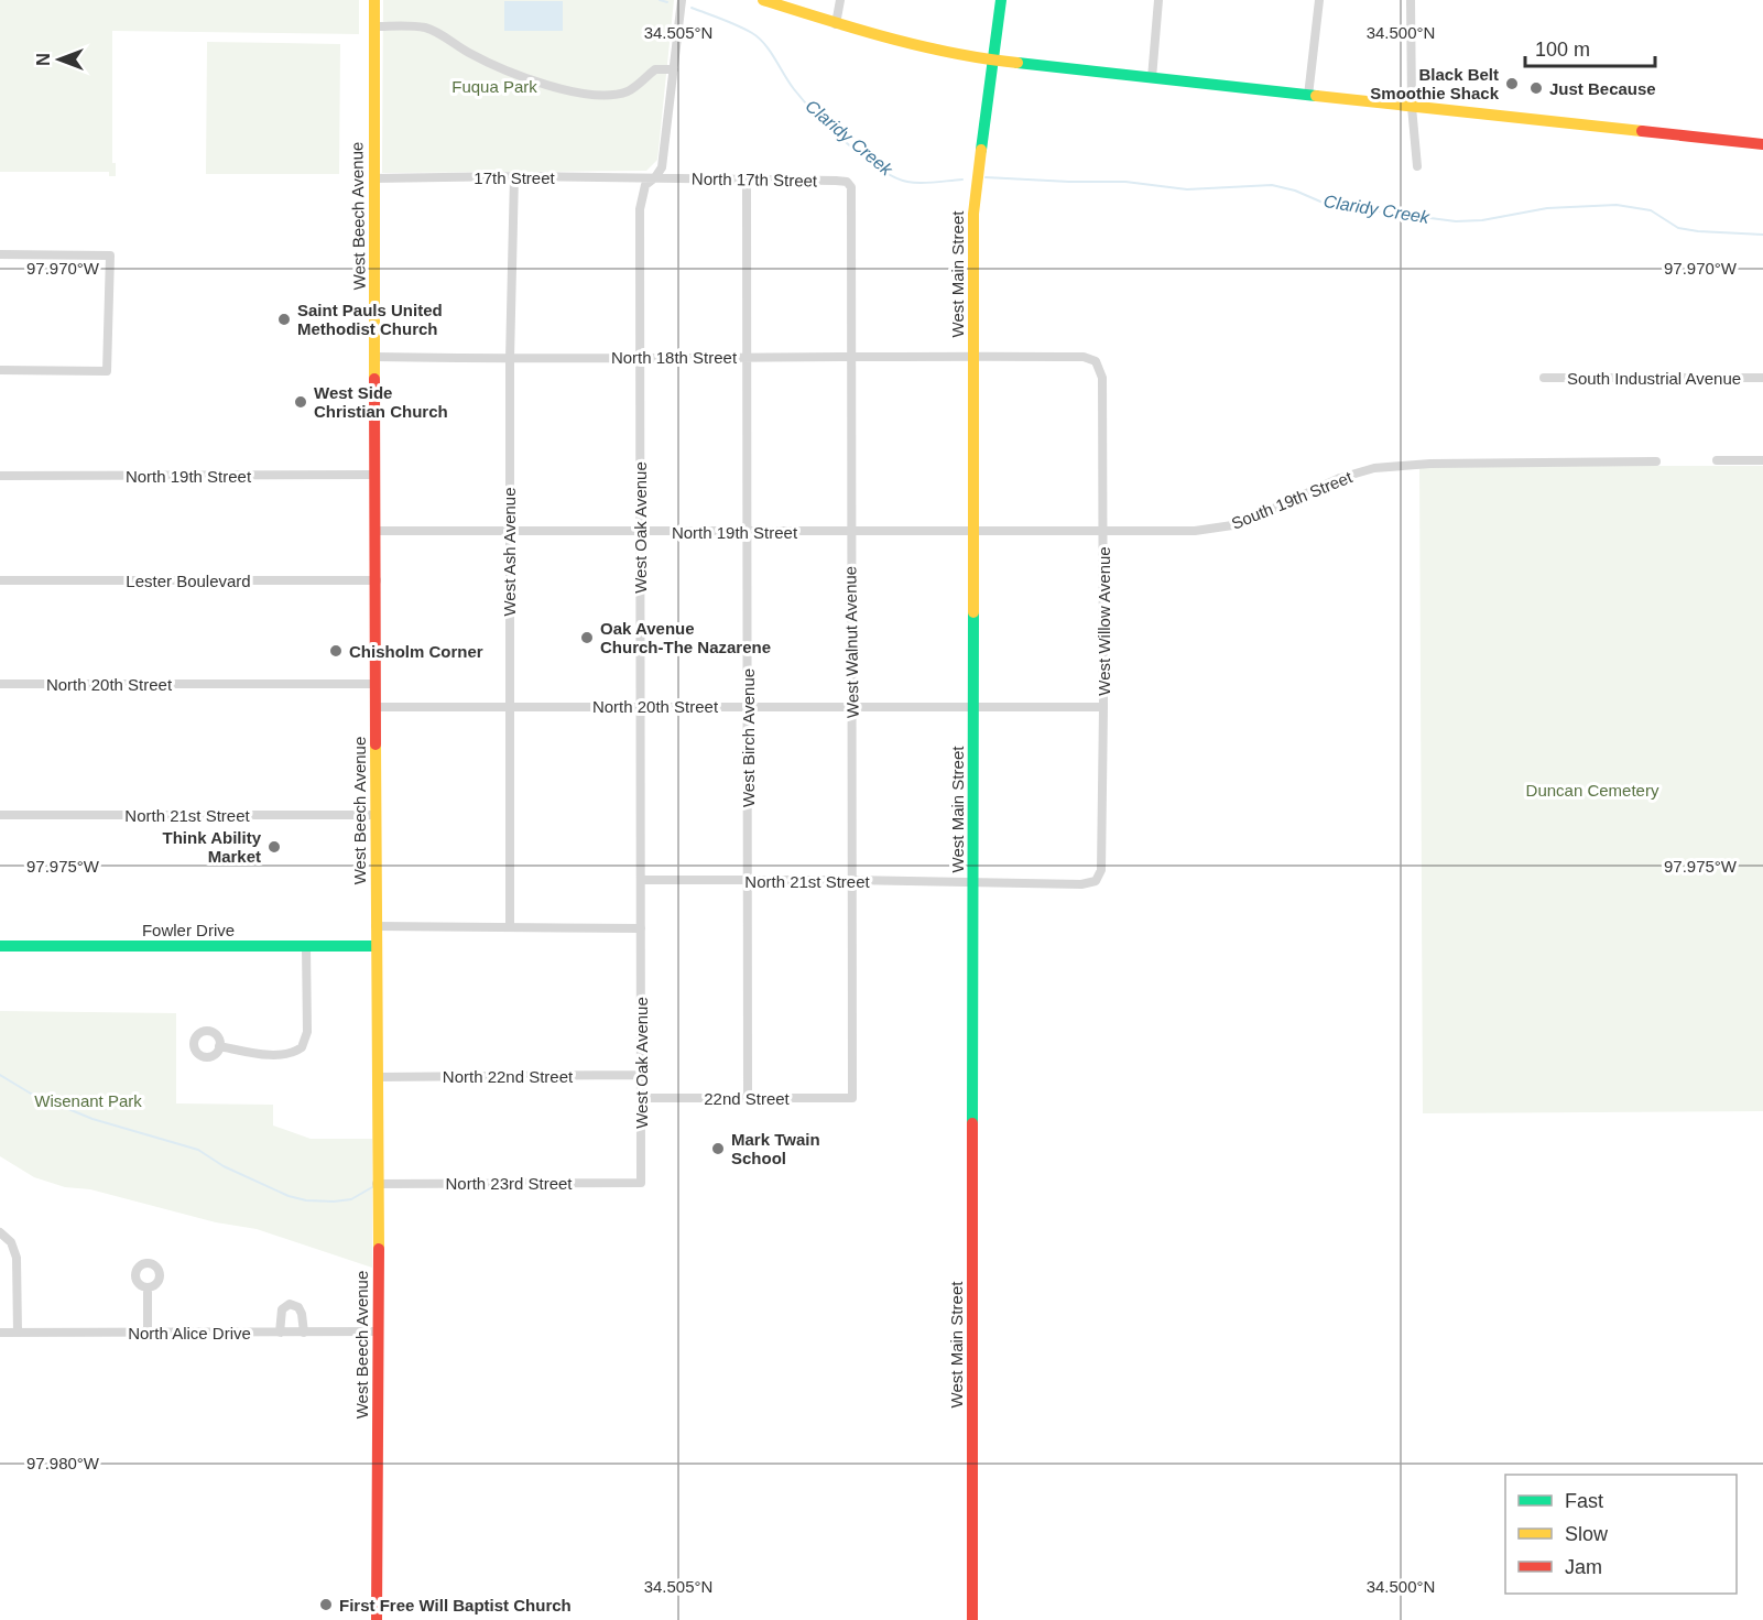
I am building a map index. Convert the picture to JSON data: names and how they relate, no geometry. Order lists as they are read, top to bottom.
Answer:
{
  "streets": {
    "main road": ["West Beech Avenue", "West Main Street", "Fowler Drive"],
    "street": [
      "17th Street",
      "North 17th Street",
      "North 18th Street",
      "South Industrial Avenue",
      "North 19th Street",
      "South 19th Street",
      "West Oak Avenue",
      "West Ash Avenue",
      "Lester Boulevard",
      "West Willow Avenue",
      "West Walnut Avenue",
      "North 20th Street",
      "West Birch Avenue",
      "North 21st Street",
      "North 22nd Street",
      "22nd Street",
      "North 23rd Street",
      "North Alice Drive"
    ]
  },
  "crossings": [
    ["17th Street", "North 17th Street"],
    ["17th Street", "West Beech Avenue"],
    ["17th Street", "West Oak Avenue"],
    ["17th Street", "West Ash Avenue"],
    ["North 17th Street", "West Oak Avenue"],
    ["North 17th Street", "West Walnut Avenue"],
    ["North 17th Street", "West Birch Avenue"],
    ["West Beech Avenue", "North 18th Street"],
    ["West Beech Avenue", "North 19th Street"],
    ["West Beech Avenue", "Lester Boulevard"],
    ["West Beech Avenue", "North 20th Street"],
    ["West Beech Avenue", "North 21st Street"],
    ["West Beech Avenue", "Fowler Drive"],
    ["West Beech Avenue", "North 22nd Street"],
    ["West Beech Avenue", "North 23rd Street"],
    ["West Beech Avenue", "North Alice Drive"],
    ["West Main Street", "North 18th Street"],
    ["West Main Street", "North 19th Street"],
    ["West Main Street", "South 19th Street"],
    ["West Main Street", "North 20th Street"],
    ["West Main Street", "North 21st Street"],
    ["North 18th Street", "West Oak Avenue"],
    ["North 18th Street", "West Ash Avenue"],
    ["North 18th Street", "West Willow Avenue"],
    ["North 18th Street", "West Walnut Avenue"],
    ["North 18th Street", "West Birch Avenue"],
    ["North 19th Street", "South 19th Street"],
    ["North 19th Street", "West Oak Avenue"],
    ["North 19th Street", "West Ash Avenue"],
    ["North 19th Street", "West Walnut Avenue"],
    ["North 19th Street", "West Birch Avenue"],
    ["South 19th Street", "West Willow Avenue"],
    ["West Oak Avenue", "North 20th Street"],
    ["West Oak Avenue", "North 21st Street"],
    ["West Oak Avenue", "North 22nd Street"],
    ["West Oak Avenue", "22nd Street"],
    ["West Oak Avenue", "North 23rd Street"],
    ["West Ash Avenue", "North 20th Street"],
    ["West Willow Avenue", "North 20th Street"],
    ["West Willow Avenue", "North 21st Street"],
    ["West Walnut Avenue", "North 20th Street"],
    ["West Walnut Avenue", "North 21st Street"],
    ["West Walnut Avenue", "22nd Street"],
    ["North 20th Street", "West Birch Avenue"],
    ["West Birch Avenue", "North 21st Street"],
    ["West Birch Avenue", "22nd Street"]
  ],
  "water": ["Claridy Creek"],
  "parks": ["Fuqua Park", "Duncan Cemetery", "Wisenant Park"],
  "places": [
    "Black Belt Smoothie Shack",
    "Just Because",
    "Saint Pauls United Methodist Church",
    "West Side Christian Church",
    "Oak Avenue Church-The Nazarene",
    "Chisholm Corner",
    "Think Ability Market",
    "Mark Twain School",
    "First Free Will Baptist Church"
  ],
  "legend": ["Fast", "Slow", "Jam"],
  "scale_bar": "100 m",
  "north": "left",
  "coordinates": [
    "34.505°N",
    "34.500°N",
    "97.970°W",
    "97.975°W",
    "97.980°W"
  ]
}
